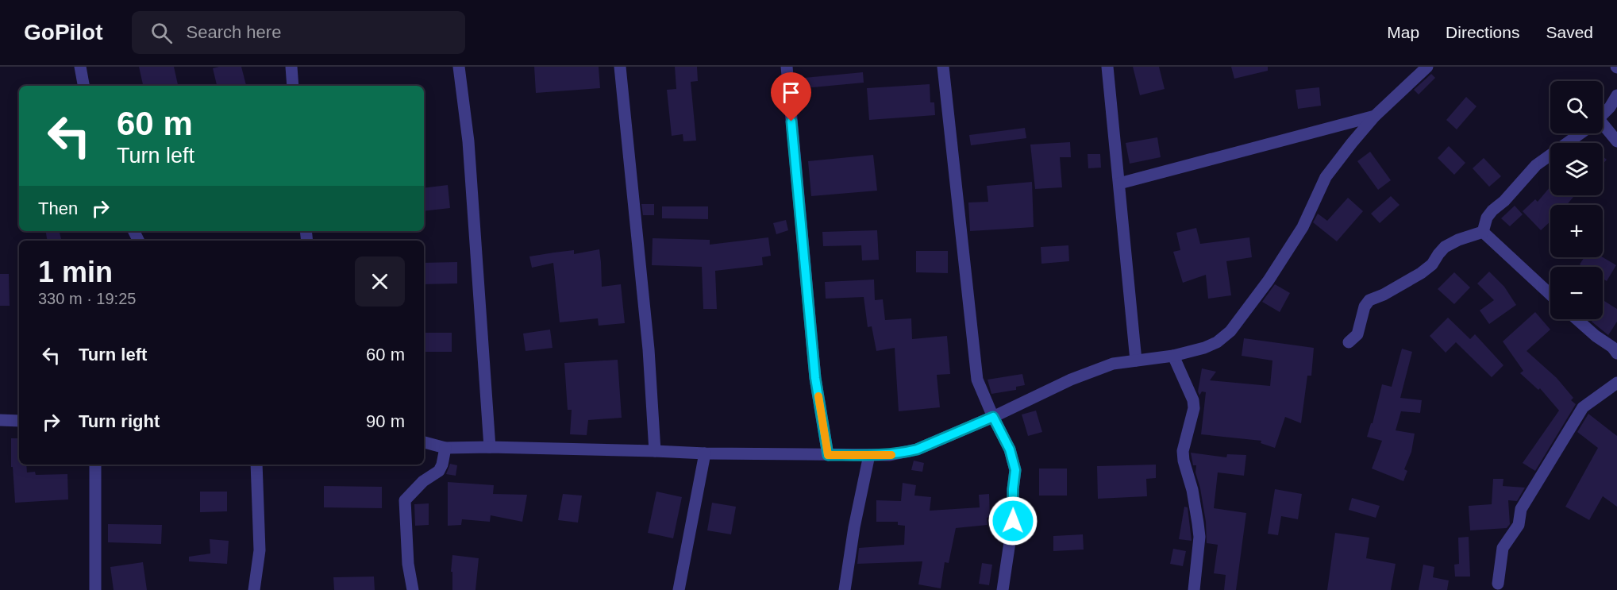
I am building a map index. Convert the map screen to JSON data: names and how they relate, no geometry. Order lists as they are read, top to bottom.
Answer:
{
  "page": {
    "header": "GoPilot",
    "search": "Search here",
    "nav": ["Map", "Directions", "Saved"],
    "map_buttons": ["+", "−"],
    "turn": ["60 m", "Turn left"],
    "then": "Then",
    "heading": ["1 min", "330 m · 19:25"],
    "list": [
      {
        "name": "Turn left",
        "value": "60 m"
      },
      {
        "name": "Turn right",
        "value": "90 m"
      }
    ]
  }
}
